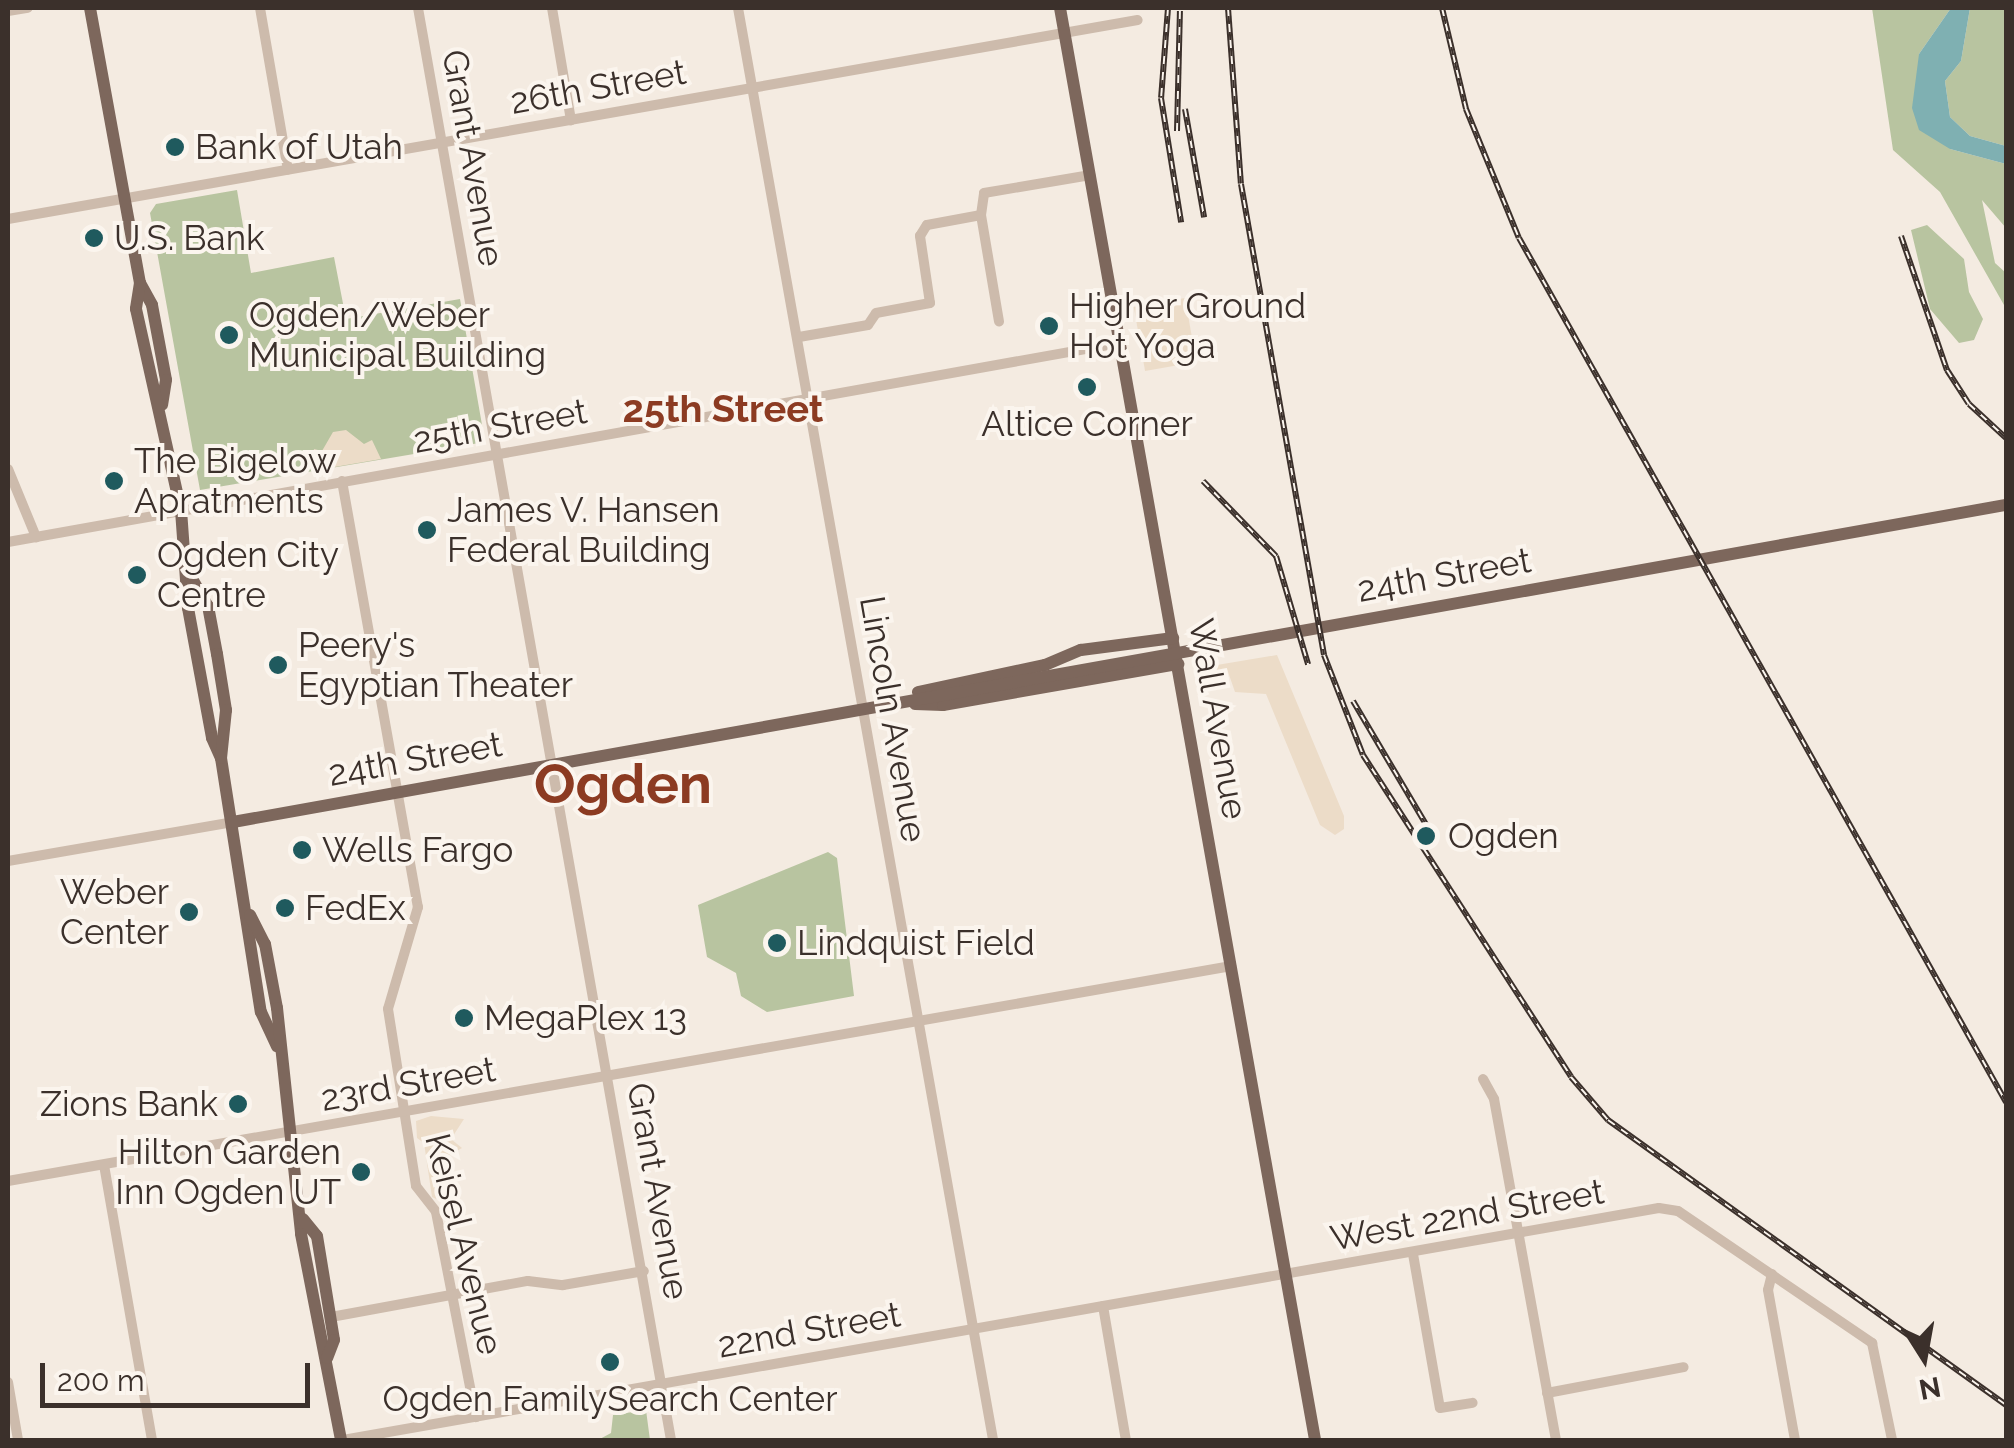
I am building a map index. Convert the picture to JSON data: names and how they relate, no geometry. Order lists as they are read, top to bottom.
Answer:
{
  "streets": {
    "main road": ["24th Street", "Wall Avenue"],
    "street": [
      "26th Street",
      "Grant Avenue",
      "25th Street",
      "Lincoln Avenue",
      "23rd Street",
      "West 22nd Street",
      "Keisel Avenue",
      "22nd Street"
    ]
  },
  "crossings": [
    ["26th Street", "Grant Avenue"],
    ["26th Street", "Lincoln Avenue"],
    ["26th Street", "Wall Avenue"],
    ["Grant Avenue", "25th Street"],
    ["Grant Avenue", "24th Street"],
    ["Grant Avenue", "23rd Street"],
    ["Grant Avenue", "22nd Street"],
    ["25th Street", "Lincoln Avenue"],
    ["25th Street", "Wall Avenue"],
    ["25th Street", "Keisel Avenue"],
    ["24th Street", "Lincoln Avenue"],
    ["24th Street", "Wall Avenue"],
    ["24th Street", "Keisel Avenue"],
    ["Lincoln Avenue", "23rd Street"],
    ["Lincoln Avenue", "22nd Street"],
    ["Wall Avenue", "23rd Street"],
    ["Wall Avenue", "West 22nd Street"],
    ["Wall Avenue", "22nd Street"],
    ["23rd Street", "Keisel Avenue"],
    ["West 22nd Street", "22nd Street"],
    ["Keisel Avenue", "22nd Street"]
  ],
  "districts": ["25th Street", "Ogden"],
  "places": [
    "Bank of Utah",
    "U.S. Bank",
    "Higher Ground Hot Yoga",
    "Ogden/Weber Municipal Building",
    "Altice Corner",
    "The Bigelow Apratments",
    "James V. Hansen Federal Building",
    "Ogden City Centre",
    "Peery's Egyptian Theater",
    "Ogden",
    "Wells Fargo",
    "FedEx",
    "Weber Center",
    "Lindquist Field",
    "MegaPlex 13",
    "Zions Bank",
    "Hilton Garden Inn Ogden UT",
    "Ogden FamilySearch Center"
  ],
  "scale_bar": "200 m",
  "north": "bottom"
}
